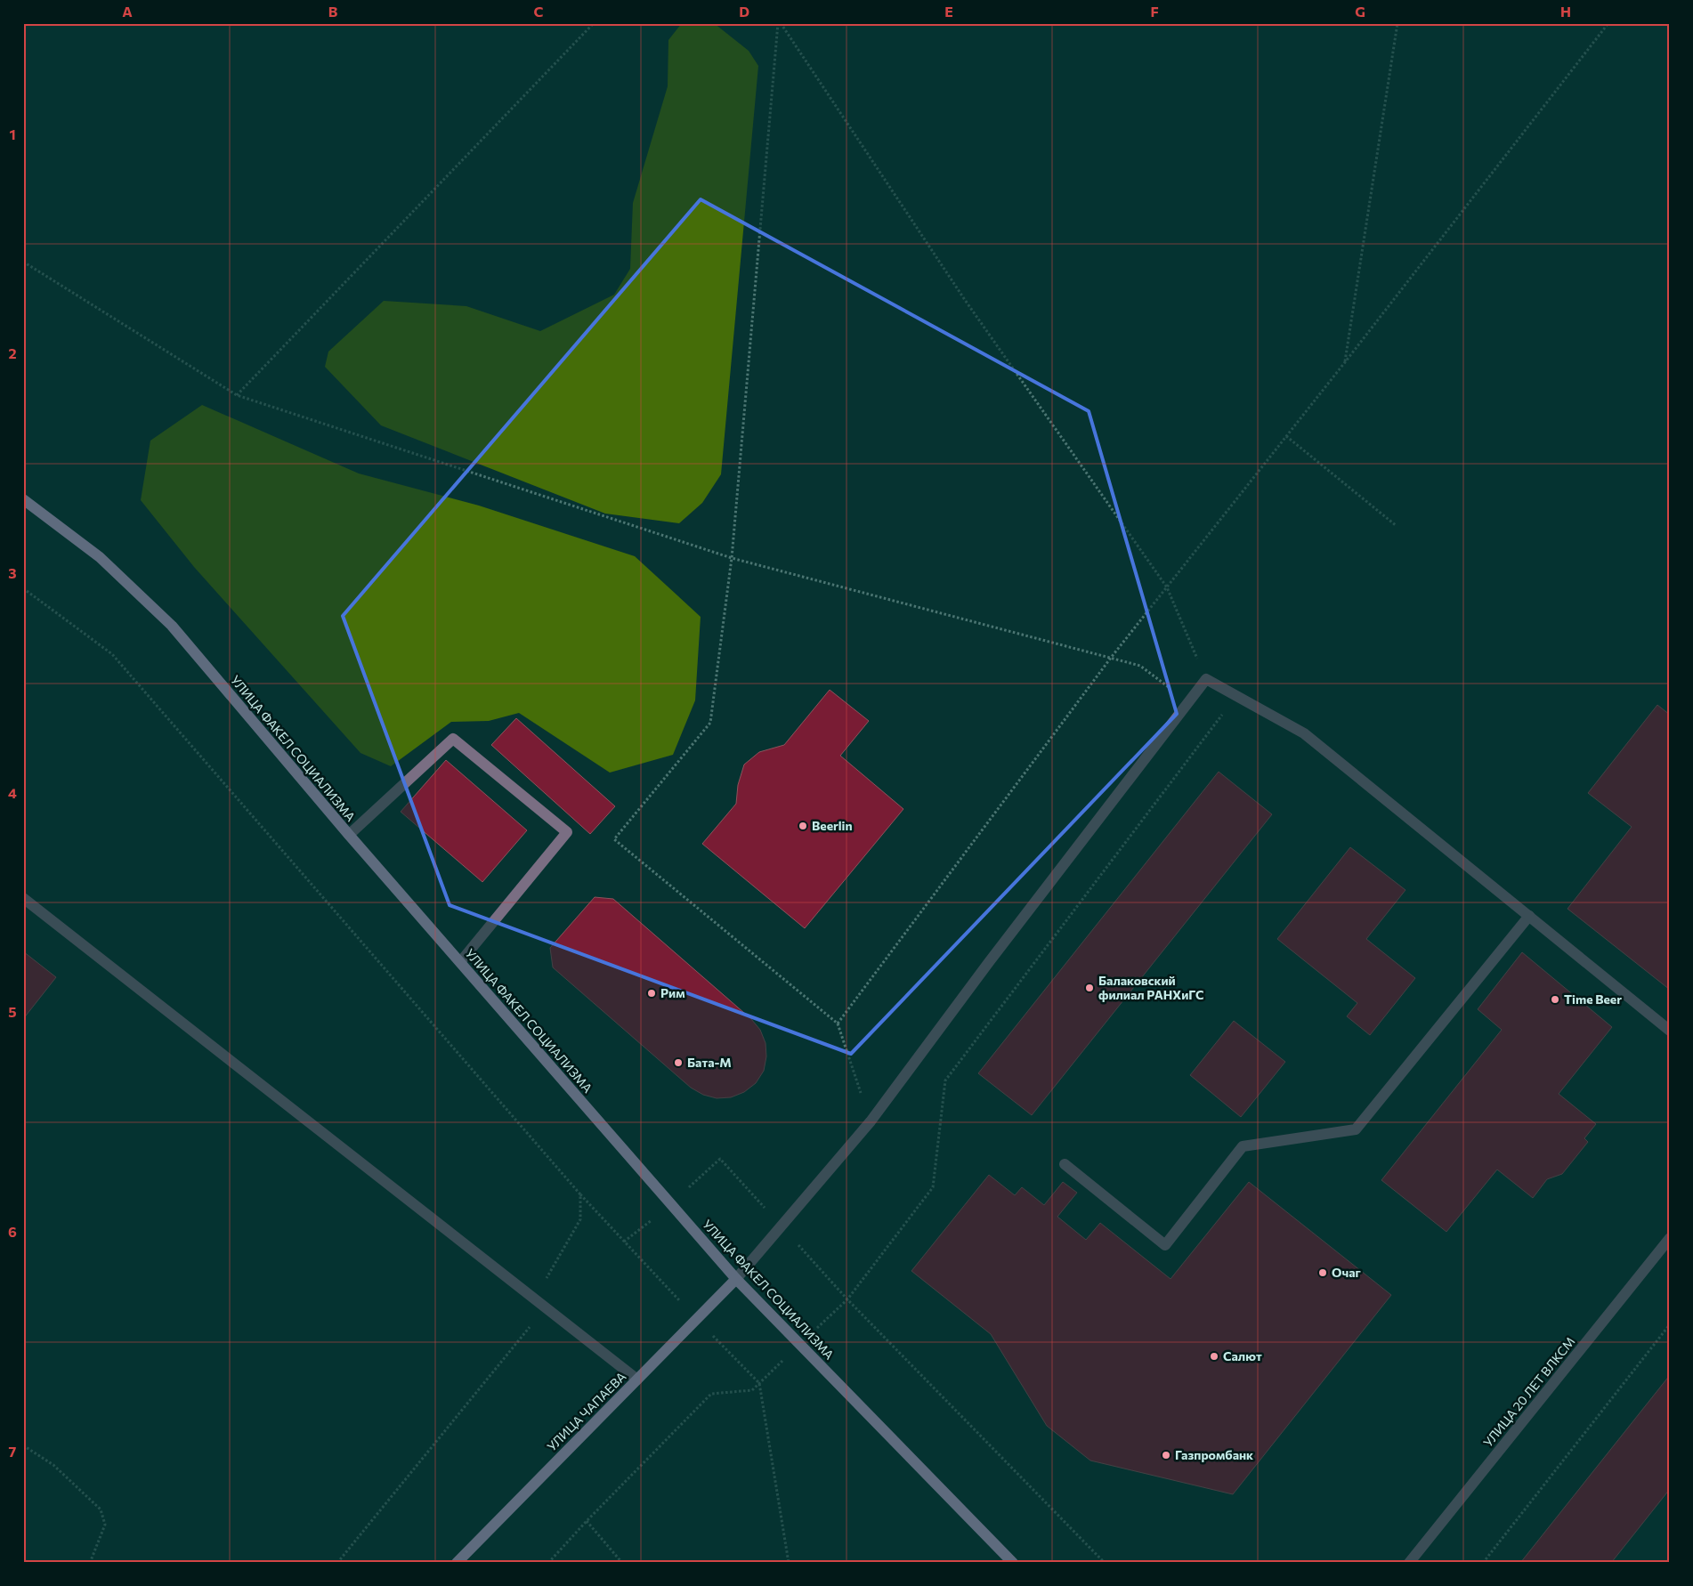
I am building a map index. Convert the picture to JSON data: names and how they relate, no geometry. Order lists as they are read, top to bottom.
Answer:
{
  "streets": {
    "main road": ["УЛИЦА ФАКЕЛ СОЦИАЛИЗМА", "УЛИЦА ЧАПАЕВА"],
    "street": ["УЛИЦА 20 ЛЕТ ВЛКСМ"]
  },
  "crossings": [
    ["УЛИЦА ФАКЕЛ СОЦИАЛИЗМА", "УЛИЦА ЧАПАЕВА"]
  ],
  "places": [
    "Beerlin",
    "Балаковский филиал РАНХиГС",
    "Рим",
    "Time Beer",
    "Бата-М",
    "Очаг",
    "Салют",
    "Газпромбанк"
  ],
  "grid": {
    "columns": [
      "A",
      "B",
      "C",
      "D",
      "E",
      "F",
      "G",
      "H"
    ],
    "rows": [
      "1",
      "2",
      "3",
      "4",
      "5",
      "6",
      "7"
    ]
  }
}
